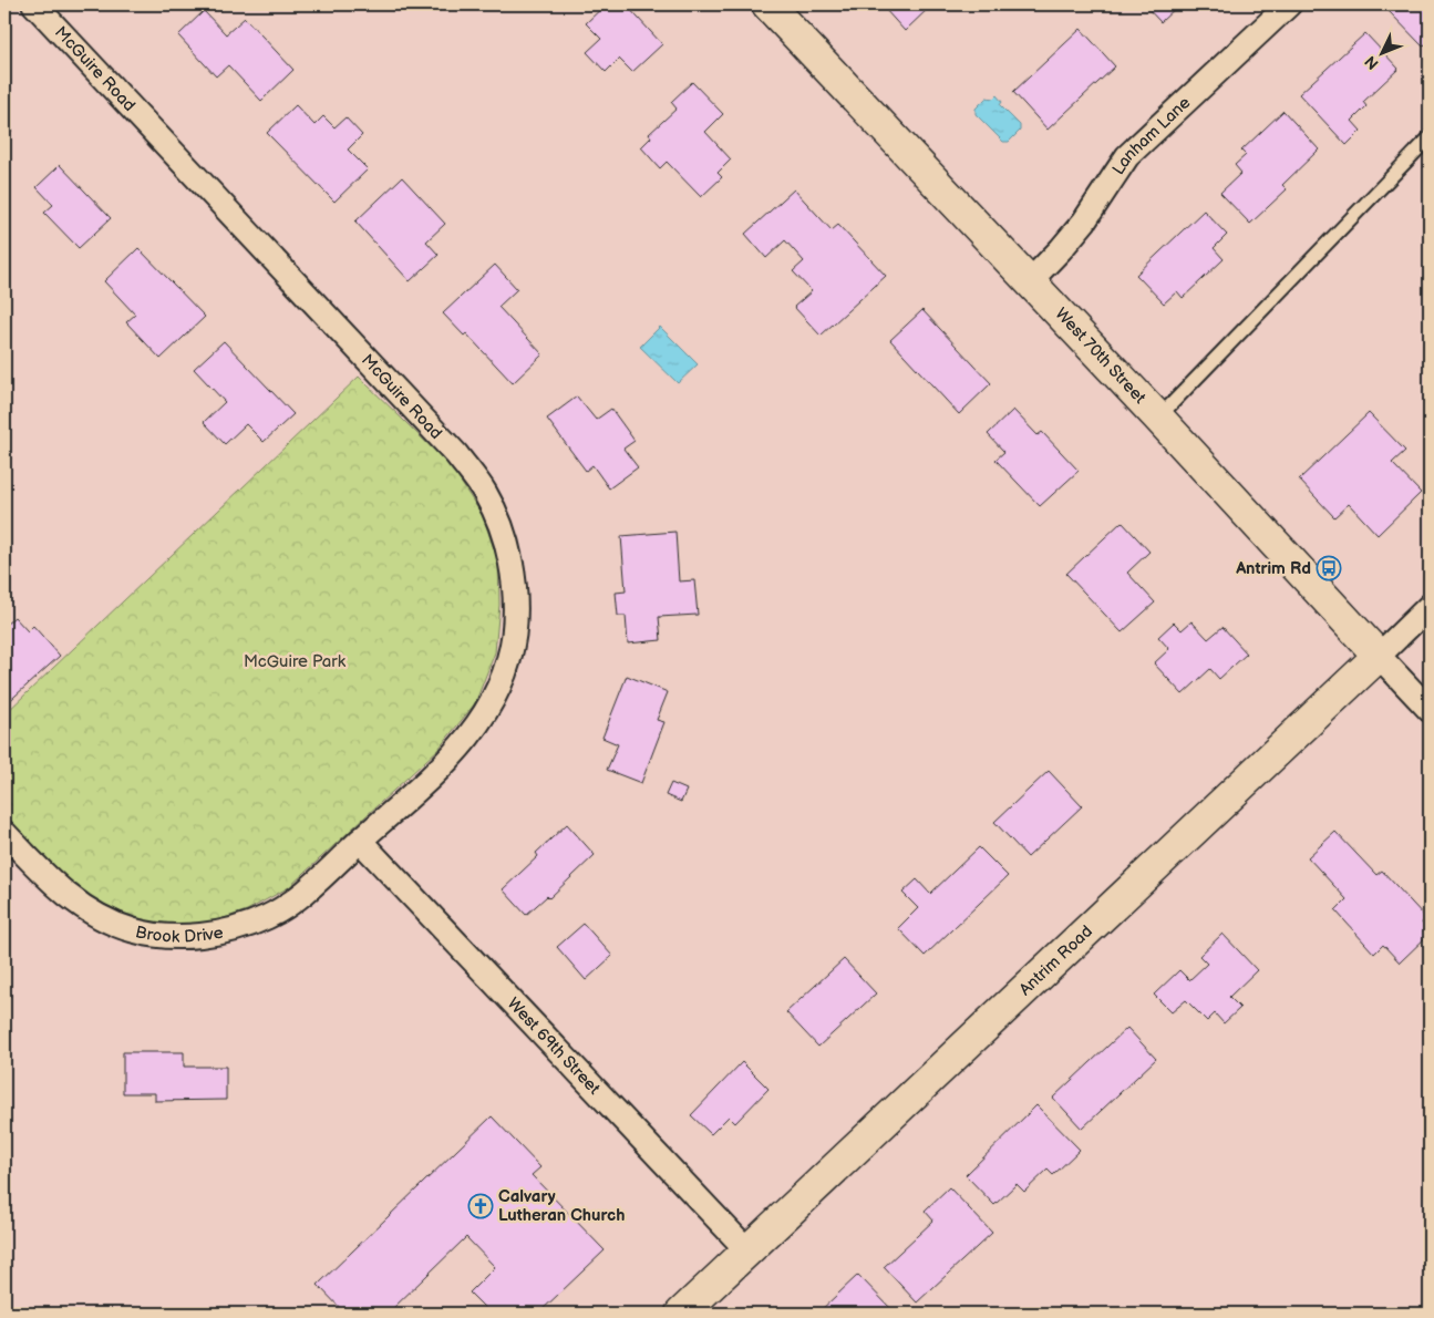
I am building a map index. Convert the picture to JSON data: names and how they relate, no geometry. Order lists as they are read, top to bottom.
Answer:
{
  "streets": {
    "street": [
      "McGuire Road",
      "Lanham Lane",
      "West 70th Street",
      "Brook Drive",
      "Antrim Road",
      "West 69th Street"
    ]
  },
  "crossings": [
    ["McGuire Road", "Brook Drive"],
    ["McGuire Road", "West 69th Street"],
    ["Lanham Lane", "West 70th Street"],
    ["West 70th Street", "Antrim Road"],
    ["Brook Drive", "West 69th Street"],
    ["Antrim Road", "West 69th Street"]
  ],
  "parks": ["McGuire Park"],
  "places": {
    "bus stop": ["Antrim Rd"],
    "church": ["Calvary Lutheran Church"]
  },
  "north": "bottom left"
}
